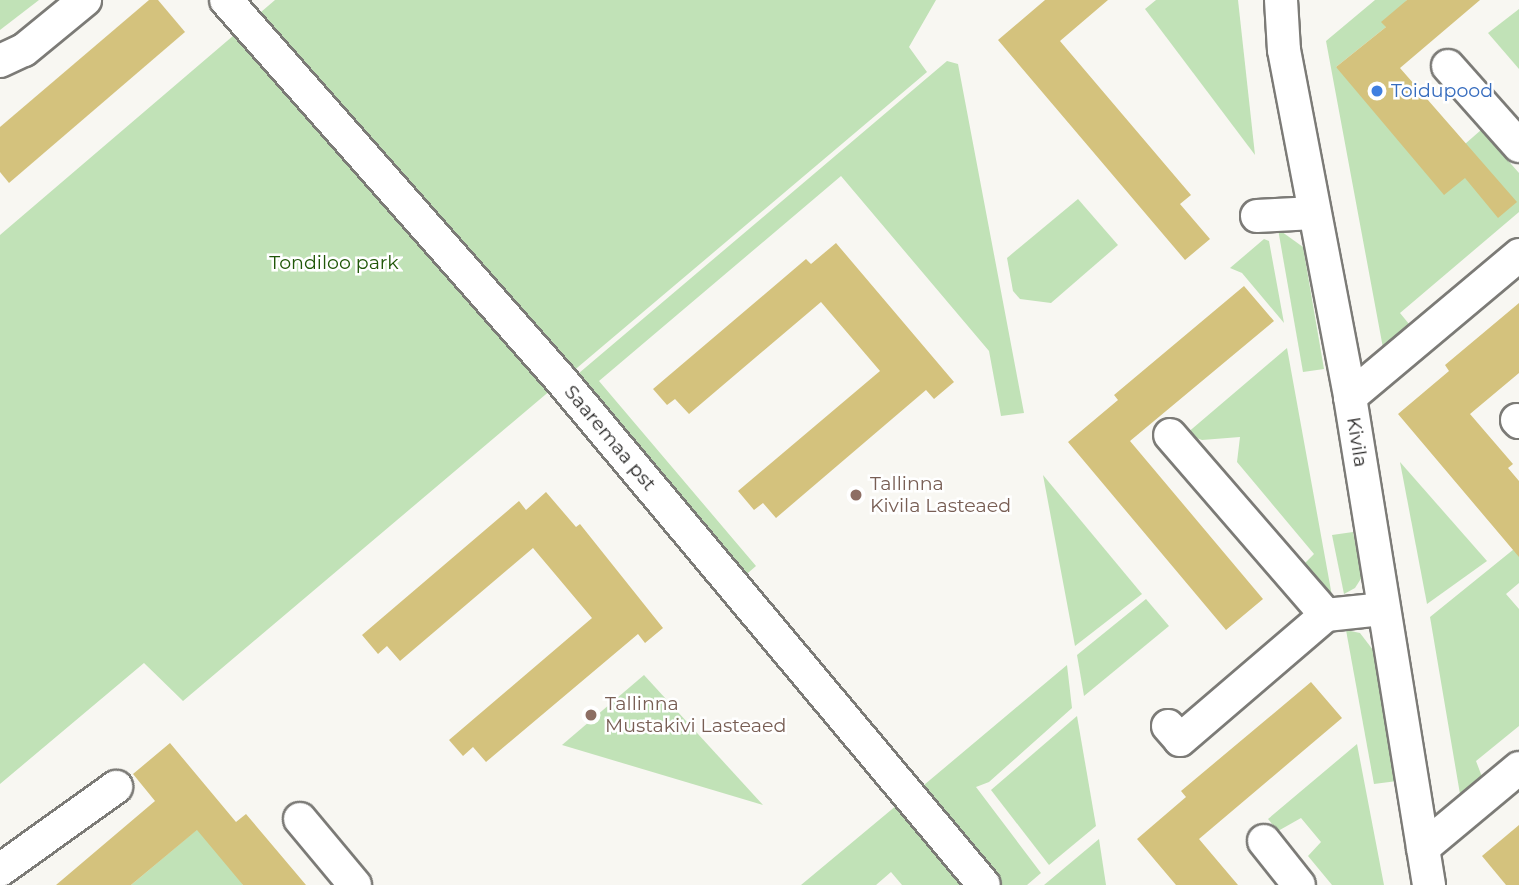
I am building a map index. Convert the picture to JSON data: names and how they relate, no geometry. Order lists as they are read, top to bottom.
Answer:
{
  "streets": {
    "street": ["Saaremaa pst", "Kivila"]
  },
  "parks": ["Tondiloo park"],
  "places": ["Toidupood", "Tallinna Kivila Lasteaed", "Tallinna Mustakivi Lasteaed"]
}
